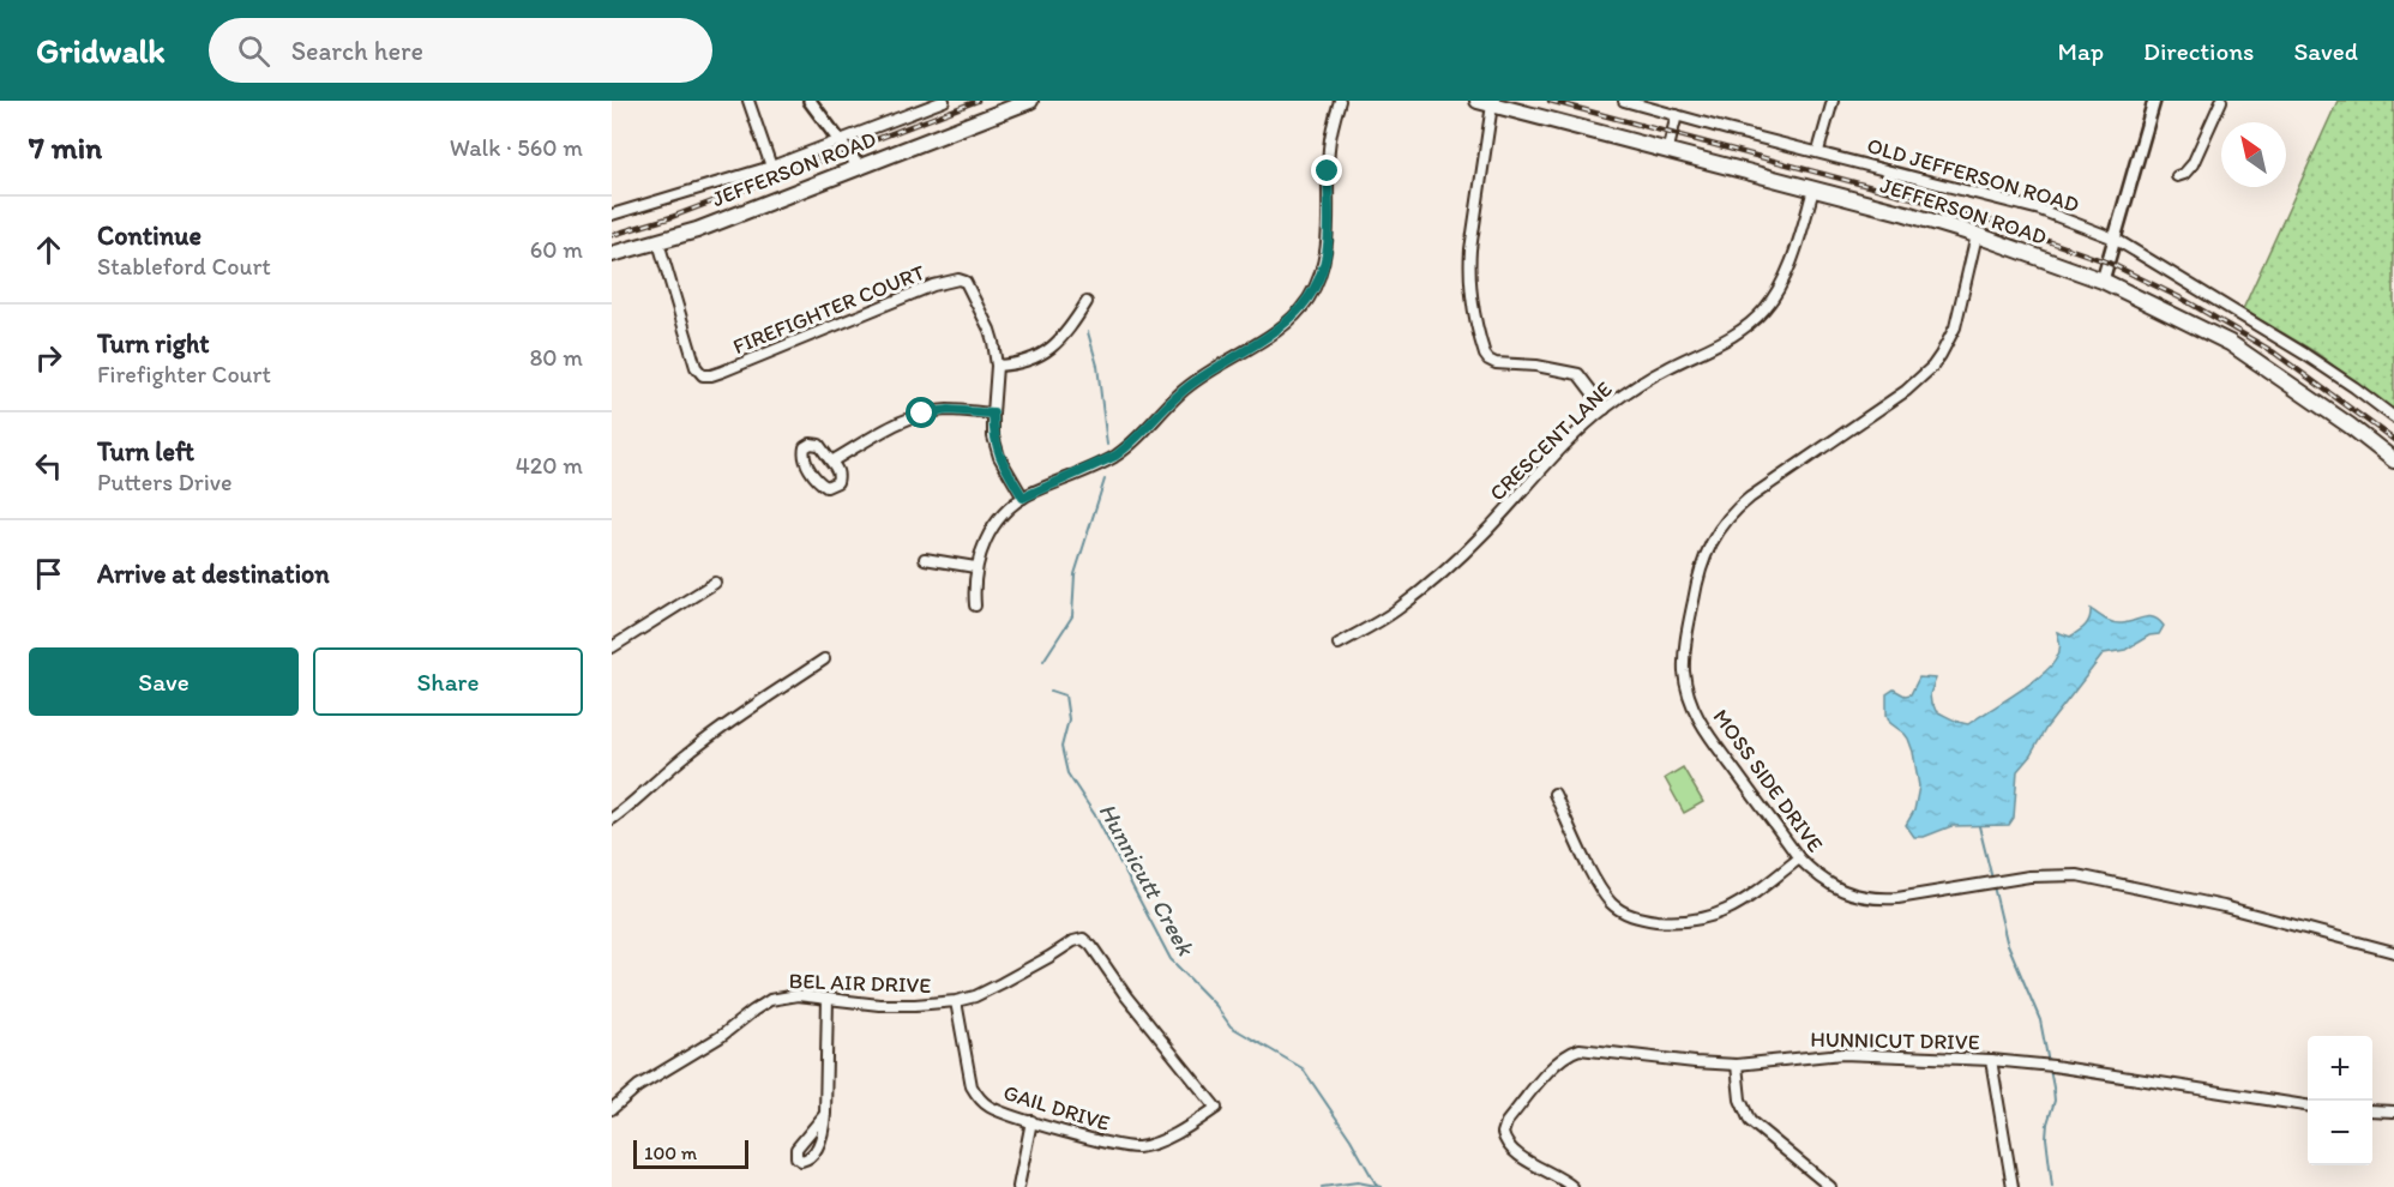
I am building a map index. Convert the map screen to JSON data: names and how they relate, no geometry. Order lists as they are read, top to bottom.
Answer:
{
  "streets": {
    "highway": ["JEFFERSON ROAD"],
    "street": [
      "OLD JEFFERSON ROAD",
      "FIREFIGHTER COURT",
      "CRESCENT LANE",
      "MOSS SIDE DRIVE",
      "BEL AIR DRIVE",
      "HUNNICUT DRIVE",
      "GAIL DRIVE"
    ]
  },
  "crossings": [
    ["JEFFERSON ROAD", "FIREFIGHTER COURT"],
    ["JEFFERSON ROAD", "CRESCENT LANE"],
    ["JEFFERSON ROAD", "MOSS SIDE DRIVE"],
    ["BEL AIR DRIVE", "GAIL DRIVE"]
  ],
  "water": ["Hunnicutt Creek"],
  "scale_bar": "100 m",
  "north": "top left",
  "page": {
    "header": "Gridwalk",
    "search": "Search here",
    "nav": ["Map", "Directions", "Saved"],
    "heading": ["7 min", "Walk · 560 m"],
    "list": [
      ["Continue", "Stableford Court", "60 m"],
      ["Turn right", "Firefighter Court", "80 m"],
      ["Turn left", "Putters Drive", "420 m"],
      "Arrive at destination"
    ],
    "buttons": ["Save", "Share"],
    "map_buttons": ["+", "−"],
    "scale": "100 m"
  }
}
